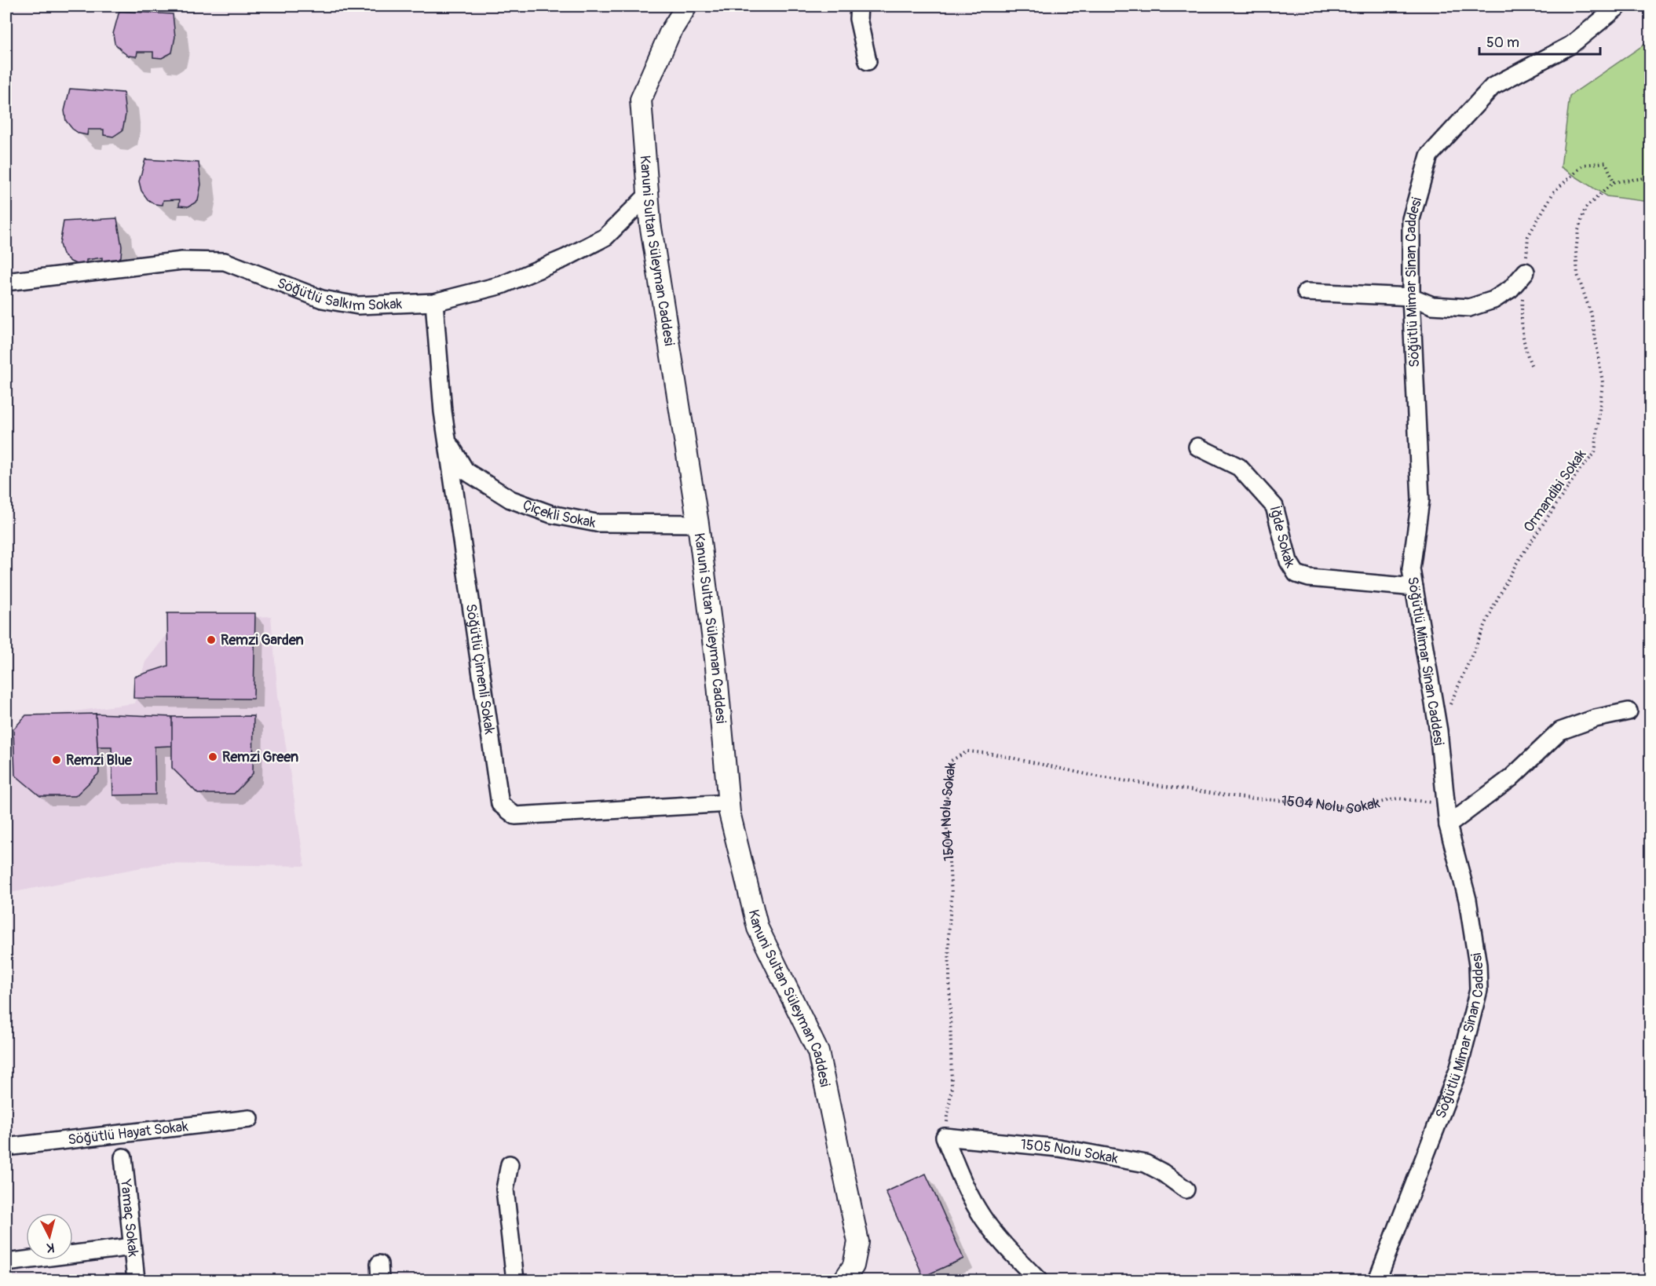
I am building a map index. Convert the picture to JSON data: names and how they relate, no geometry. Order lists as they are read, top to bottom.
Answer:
{
  "streets": {
    "street": [
      "Kanuni Sultan Süleyman Caddesi",
      "Söğütlü Mimar Sinan Caddesi",
      "Söğütlü Salkım Sokak",
      "Çiçekli Sokak",
      "İğde Sokak",
      "Söğütlü Çimenli Sokak",
      "Söğütlü Hayat Sokak",
      "1505 Nolu Sokak",
      "Yamaç Sokak"
    ],
    "path": ["Ormandibi Sokak", "1504 Nolu Sokak"]
  },
  "crossings": [
    ["Kanuni Sultan Süleyman Caddesi", "Söğütlü Salkım Sokak"],
    ["Kanuni Sultan Süleyman Caddesi", "Çiçekli Sokak"],
    ["Kanuni Sultan Süleyman Caddesi", "Söğütlü Çimenli Sokak"],
    ["Söğütlü Mimar Sinan Caddesi", "Ormandibi Sokak"],
    ["Söğütlü Mimar Sinan Caddesi", "İğde Sokak"],
    ["Söğütlü Mimar Sinan Caddesi", "1504 Nolu Sokak"],
    ["Söğütlü Salkım Sokak", "Söğütlü Çimenli Sokak"],
    ["Çiçekli Sokak", "Söğütlü Çimenli Sokak"],
    ["1504 Nolu Sokak", "1505 Nolu Sokak"]
  ],
  "places": ["Remzi Garden", "Remzi Green", "Remzi Blue"],
  "scale_bar": "50 m",
  "north": "bottom"
}
